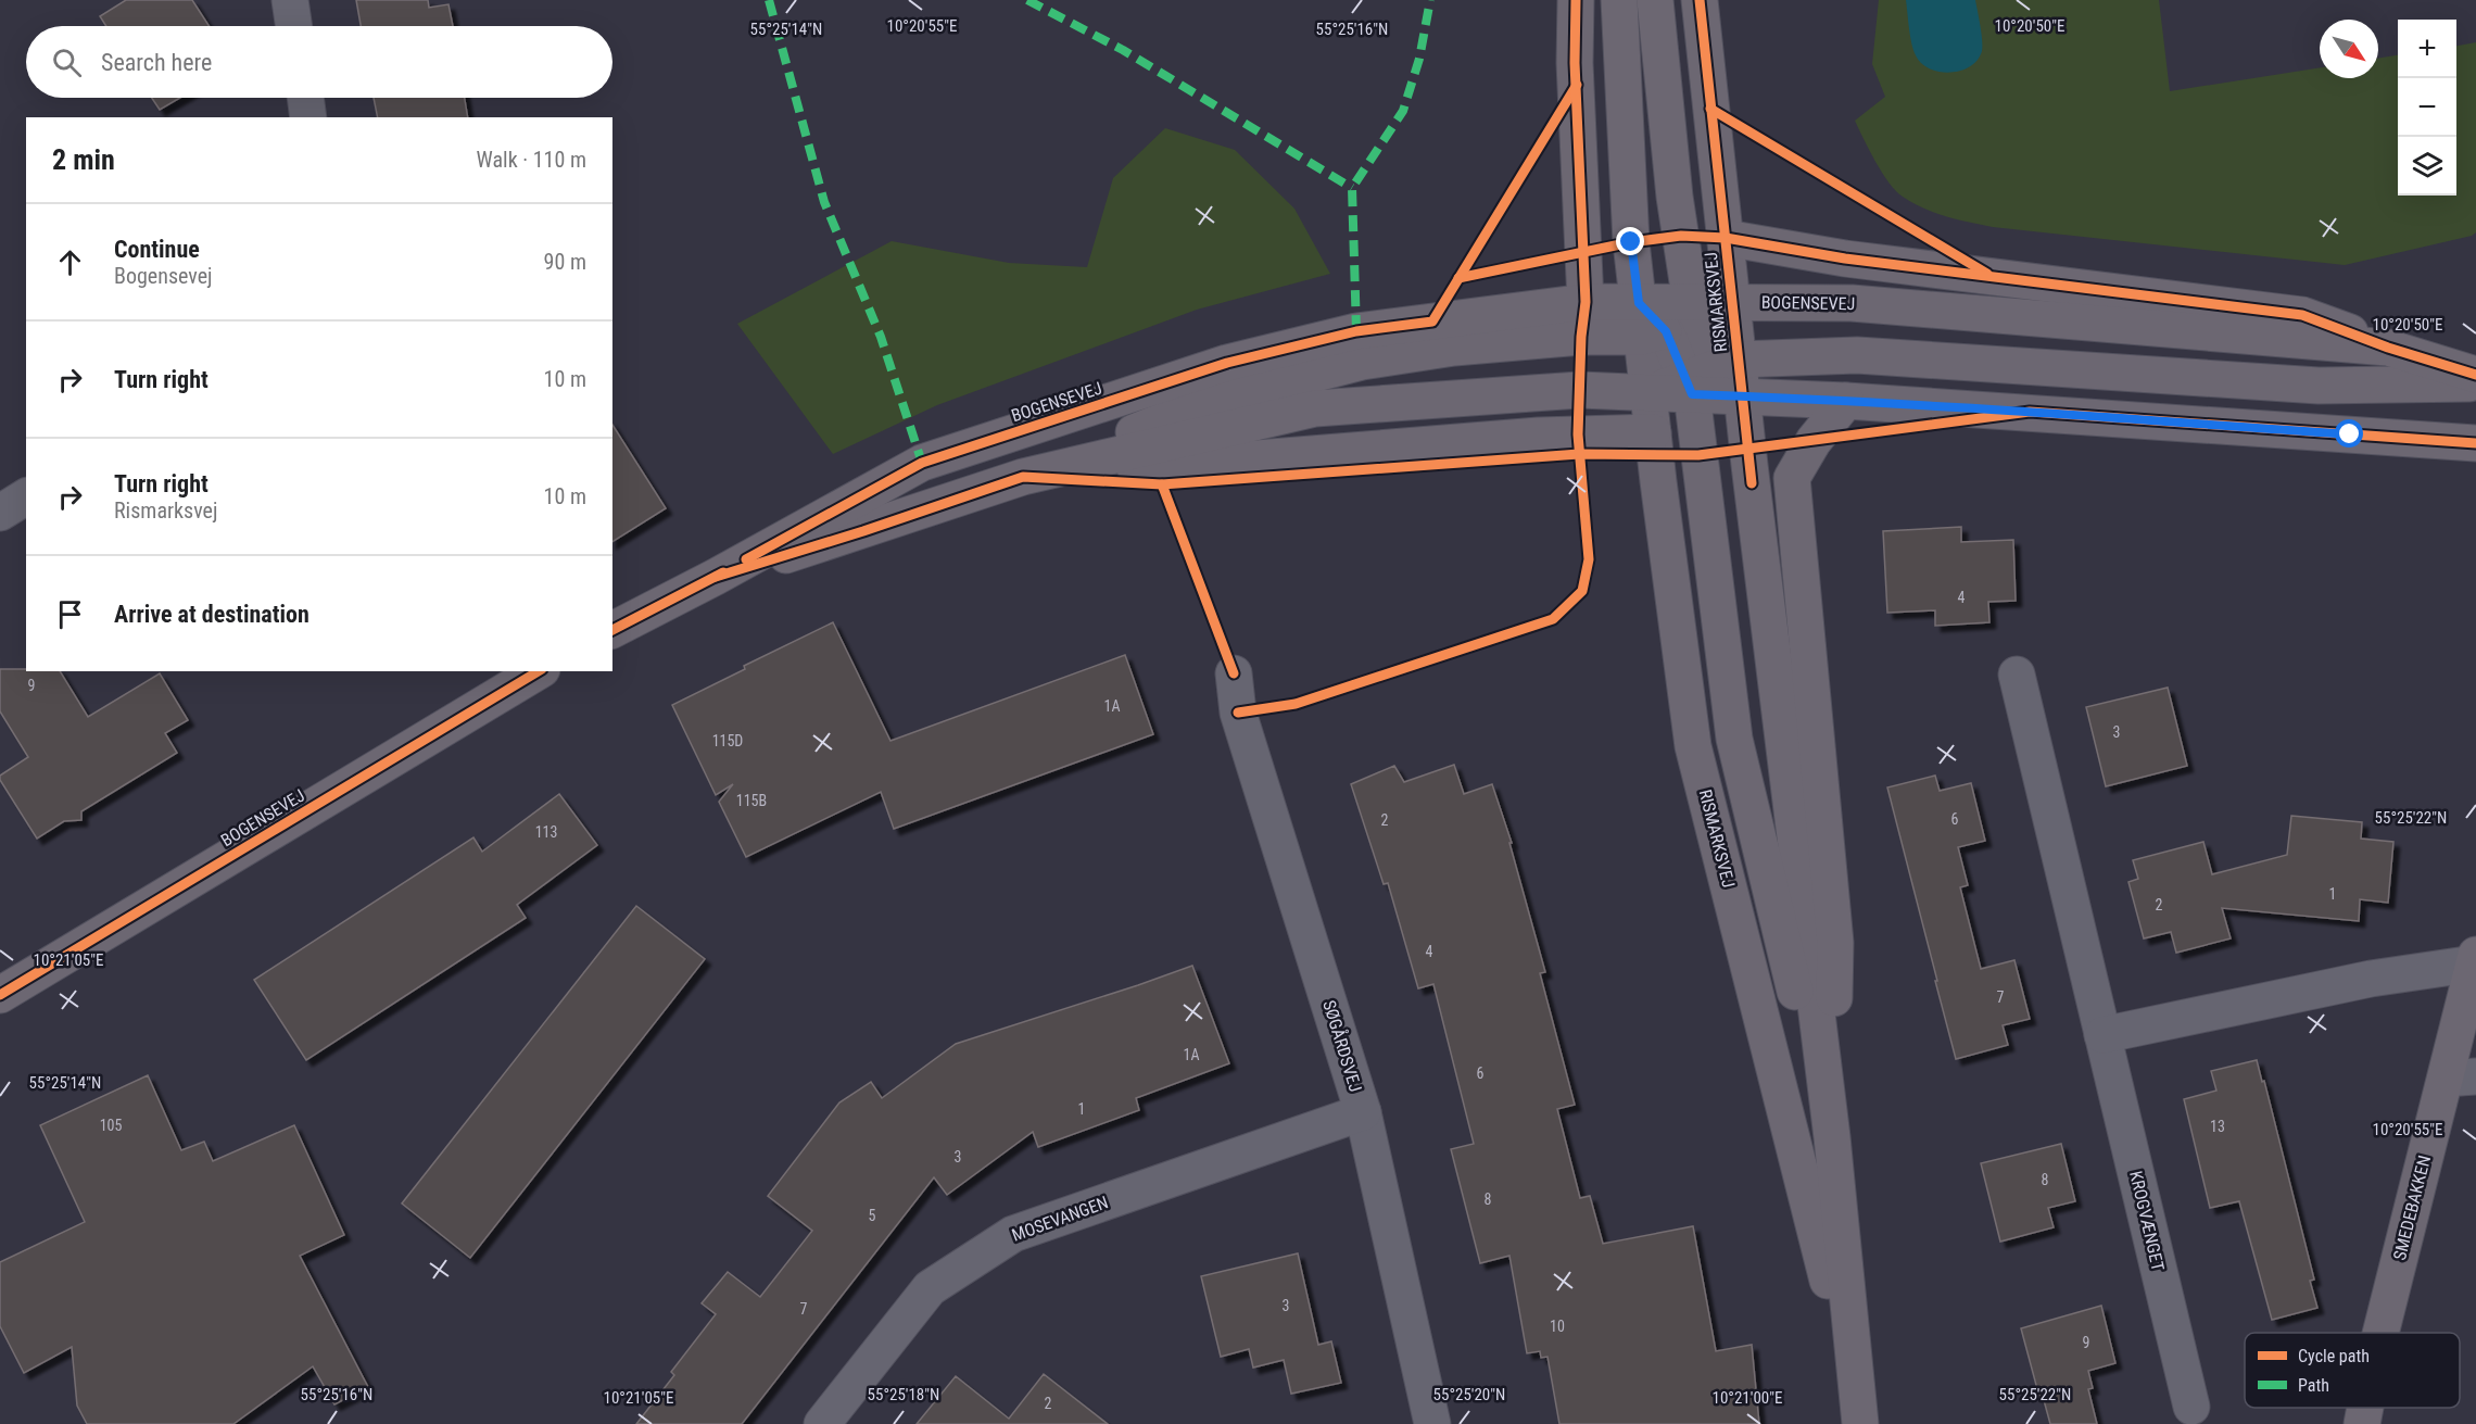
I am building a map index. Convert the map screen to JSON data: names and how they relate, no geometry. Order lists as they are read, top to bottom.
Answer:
{
  "streets": {
    "main road": ["RISMARKSVEJ", "BOGENSEVEJ", "SMEDEBAKKEN"],
    "street": ["SØGÅRDSVEJ", "MOSEVANGEN", "KROGVÆNGET"]
  },
  "crossings": [
    ["RISMARKSVEJ", "BOGENSEVEJ"],
    ["SØGÅRDSVEJ", "MOSEVANGEN"]
  ],
  "house_numbers": [
    "4",
    "9",
    "1A",
    "3",
    "115D",
    "115B",
    "6",
    "2",
    "113",
    "1",
    "2",
    "4",
    "7",
    "1A",
    "6",
    "1",
    "105",
    "13",
    "3",
    "8",
    "8",
    "5",
    "3",
    "7",
    "10",
    "9",
    "2"
  ],
  "legend": ["Cycle path", "Path"],
  "north": "bottom right",
  "page": {
    "map_buttons": ["+", "−"],
    "search": "Search here",
    "heading": ["2 min", "Walk · 110 m"],
    "list": [
      ["Continue", "Bogensevej", "90 m"],
      ["Turn right", "10 m"],
      ["Turn right", "Rismarksvej", "10 m"],
      "Arrive at destination"
    ]
  },
  "coordinates": [
    "10°20'50\"E",
    "10°20'55\"E",
    "55°25'16\"N",
    "55°25'14\"N",
    "55°25'22\"N",
    "10°21'05\"E",
    "55°25'18\"N",
    "55°25'20\"N",
    "10°21'00\"E"
  ]
}
